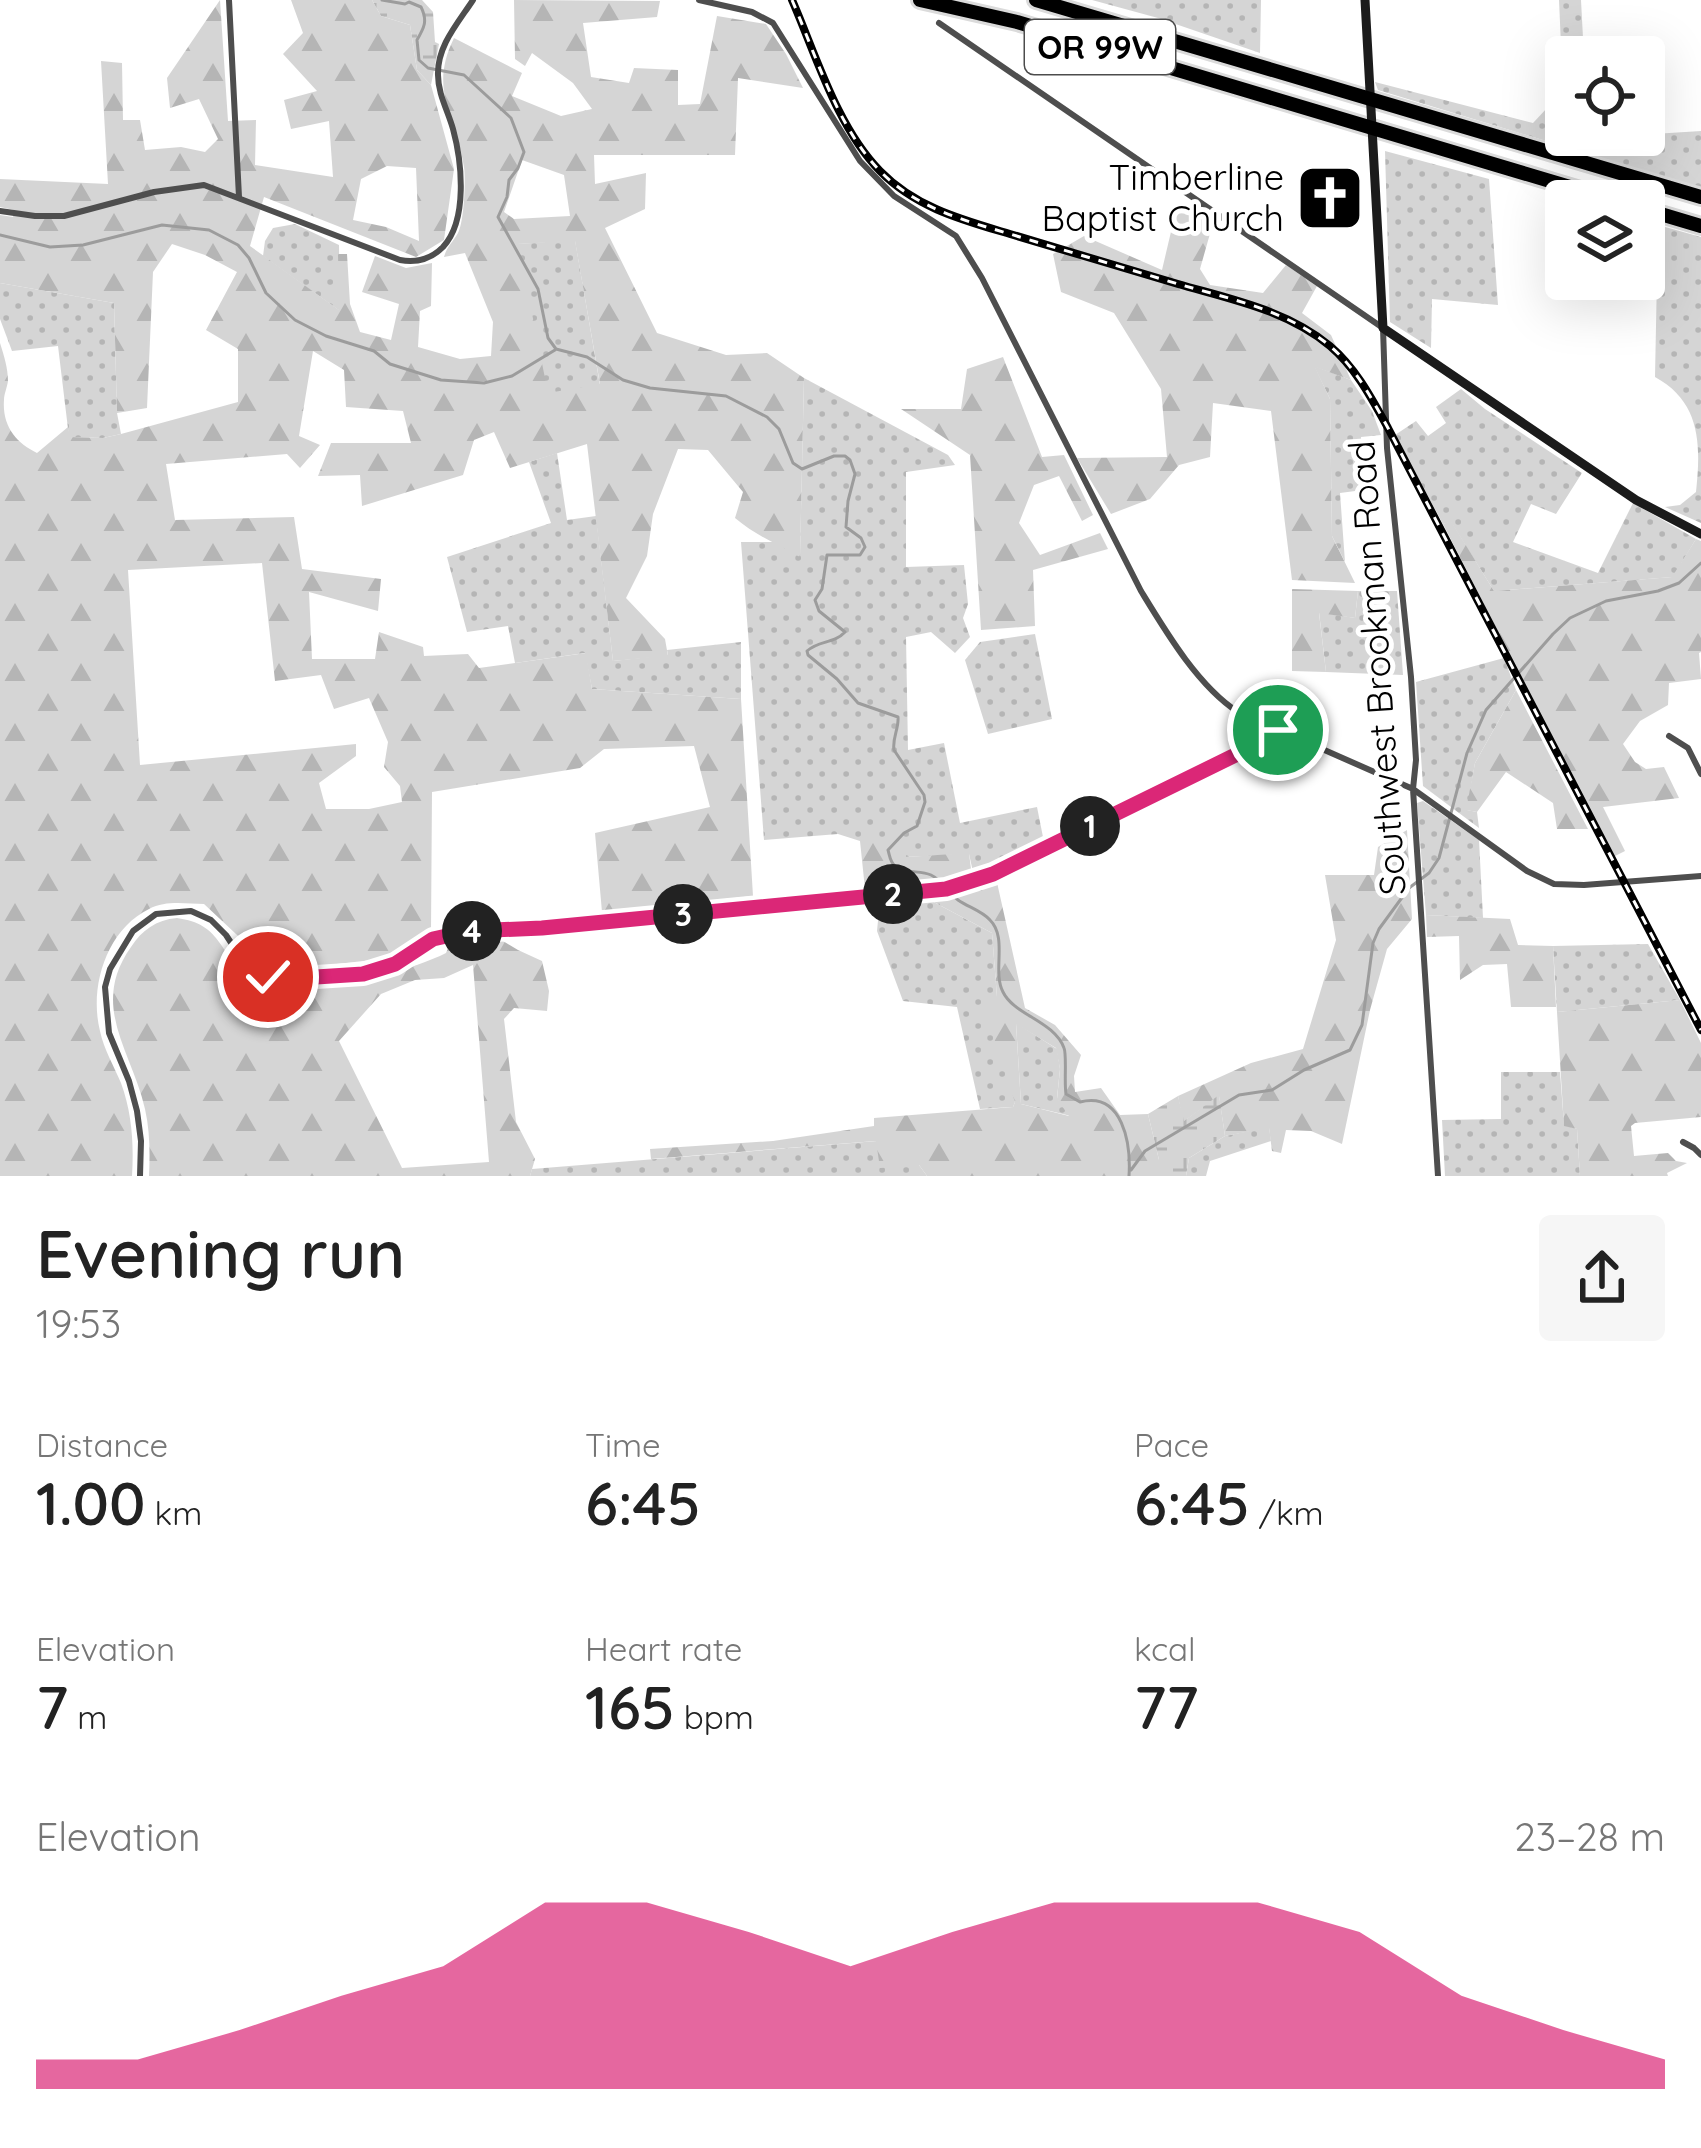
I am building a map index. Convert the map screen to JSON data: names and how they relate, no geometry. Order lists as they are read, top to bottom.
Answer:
{
  "streets": {
    "highway": ["OR 99W"],
    "street": ["Southwest Brookman Road"]
  },
  "crossings": [
    ["OR 99W", "Southwest Brookman Road"]
  ],
  "places": {
    "church": ["Timberline Baptist Church"]
  },
  "page": {
    "pins": [
      "1",
      "2",
      "3",
      "4"
    ],
    "heading": ["Evening run", "19:53"],
    "stats": [
      ["Distance", "1.00 km"],
      ["Time", "6:45"],
      ["Pace", "6:45 /km"],
      ["Elevation", "7 m"],
      ["Heart rate", "165 bpm"],
      ["kcal", "77"]
    ],
    "chart": ["Elevation", "23–28 m"]
  }
}
